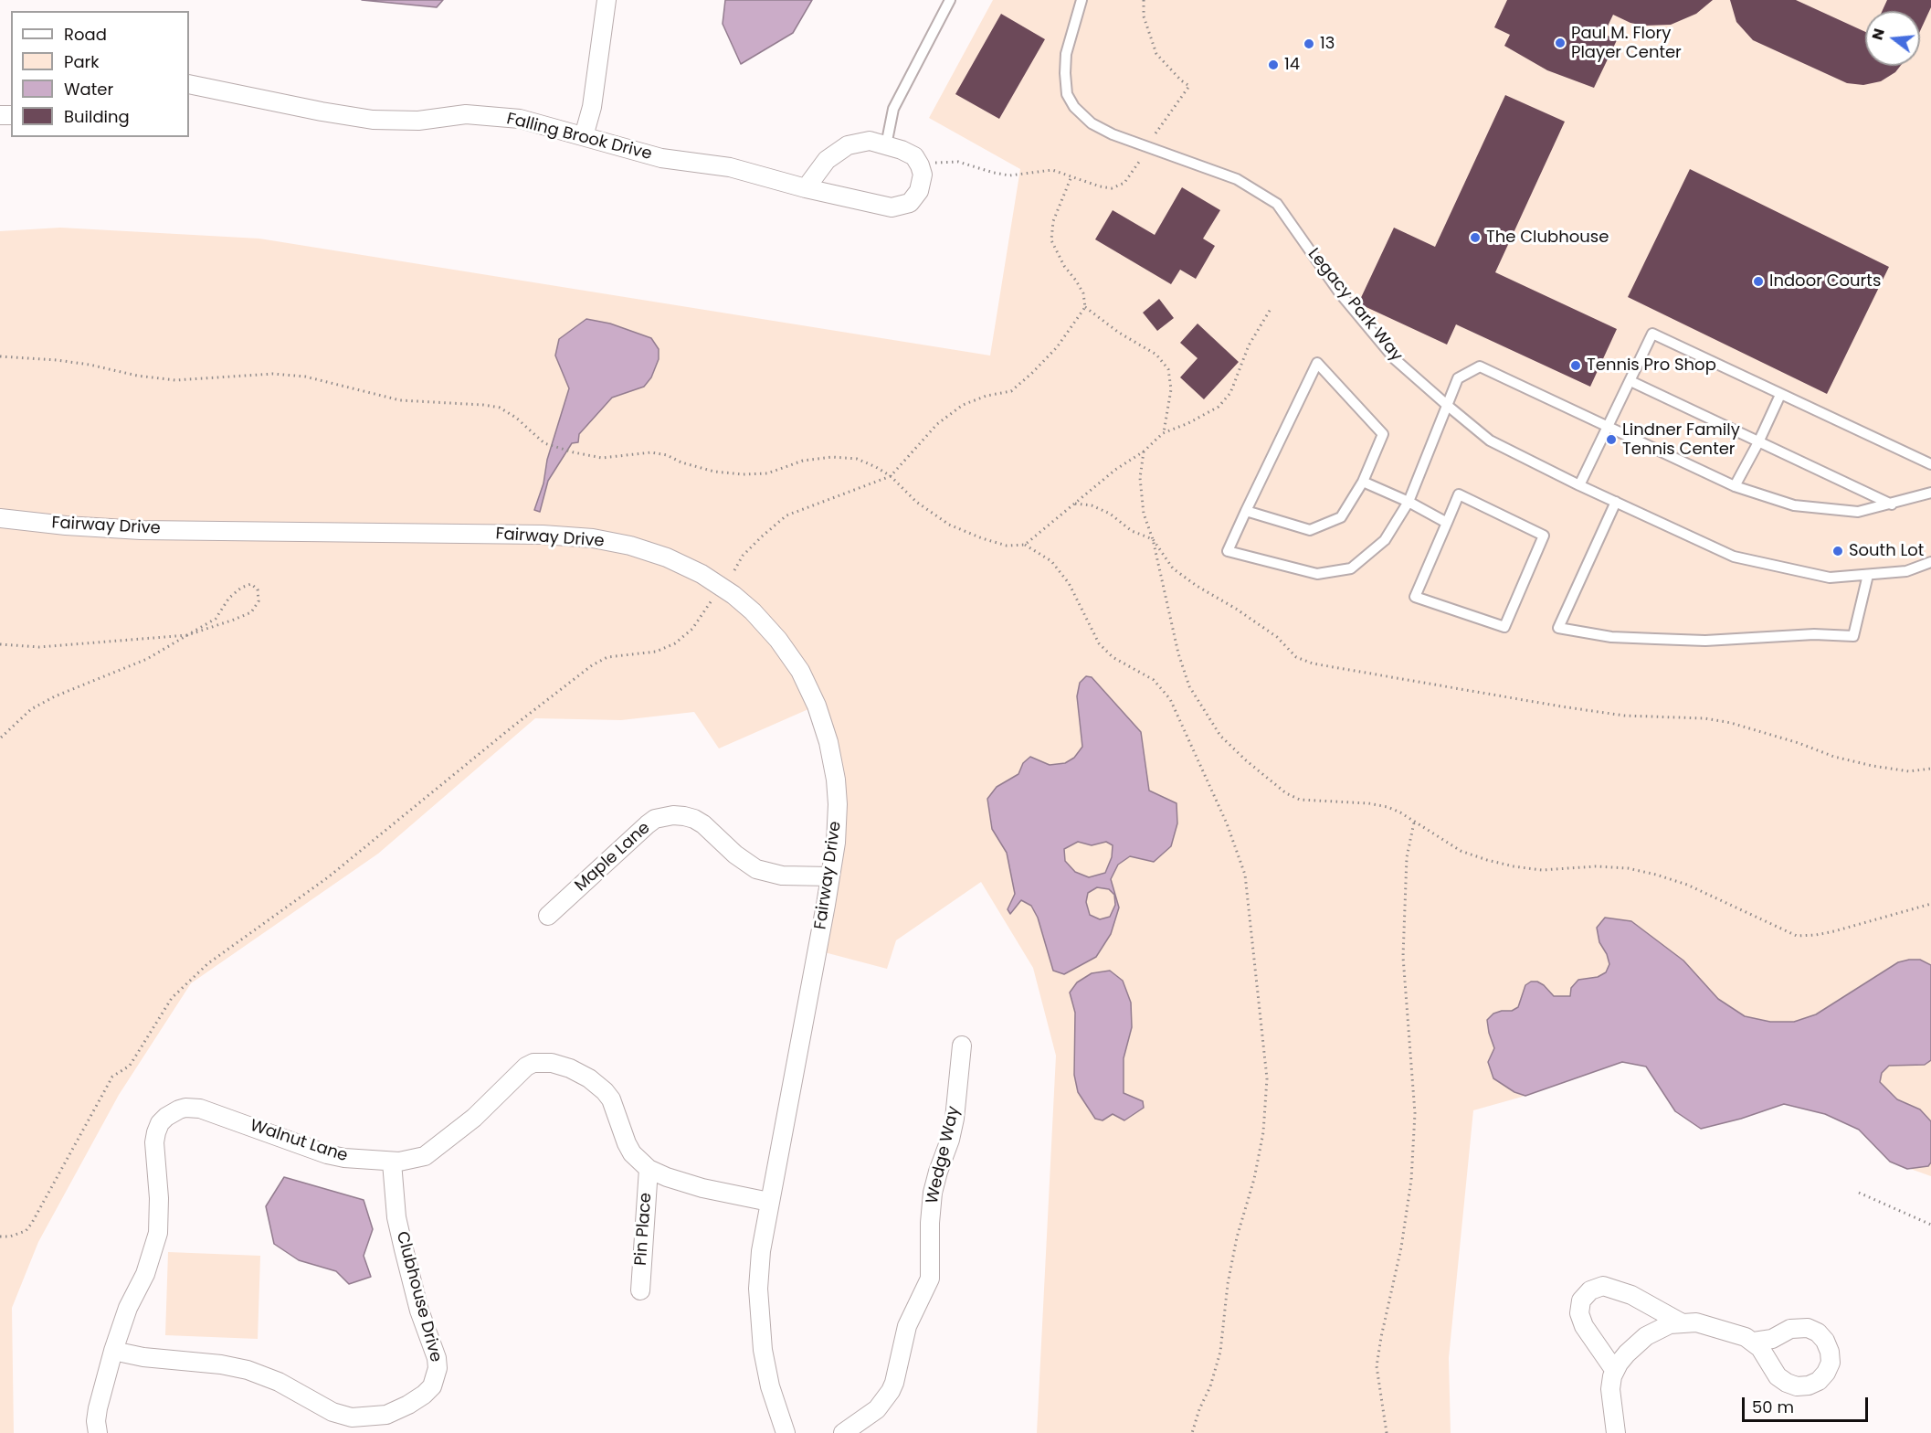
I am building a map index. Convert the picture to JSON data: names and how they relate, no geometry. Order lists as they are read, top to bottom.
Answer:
{
  "streets": {
    "street": [
      "Falling Brook Drive",
      "Fairway Drive",
      "Maple Lane",
      "Walnut Lane",
      "Wedge Way",
      "Pin Place",
      "Clubhouse Drive"
    ],
    "lane": ["Legacy Park Way"]
  },
  "crossings": [
    ["Fairway Drive", "Maple Lane"],
    ["Fairway Drive", "Walnut Lane"],
    ["Walnut Lane", "Pin Place"],
    ["Walnut Lane", "Clubhouse Drive"]
  ],
  "places": [
    "Paul M. Flory Player Center",
    "13",
    "14",
    "The Clubhouse",
    "Indoor Courts",
    "Tennis Pro Shop",
    "Lindner Family Tennis Center",
    "South Lot"
  ],
  "legend": [
    "Road",
    "Park",
    "Water",
    "Building"
  ],
  "scale_bar": "50 m",
  "north": "left"
}
